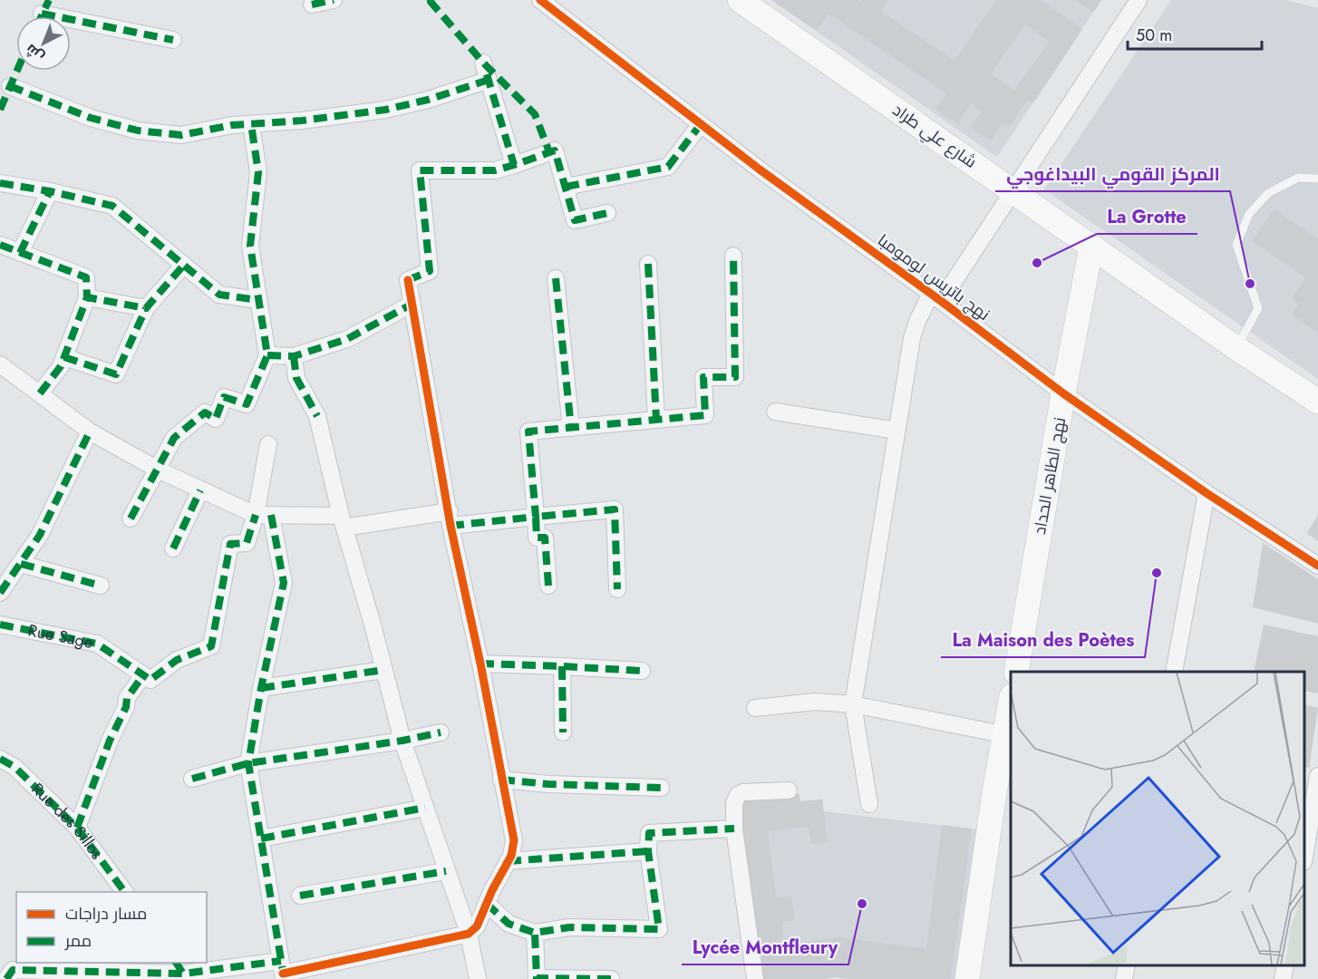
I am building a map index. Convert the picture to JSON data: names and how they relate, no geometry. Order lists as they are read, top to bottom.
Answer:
{
  "streets": {
    "street": [
      "شارع علي طراد",
      "نهج باتريس لومومبا",
      "نهج الطاهر الحداد",
      "Rue Sage",
      "Rue des Sillos"
    ]
  },
  "crossings": [
    ["شارع علي طراد", "نهج الطاهر الحداد"],
    ["نهج باتريس لومومبا", "نهج الطاهر الحداد"]
  ],
  "places": [
    "La Grotte",
    "المركز القومي البيداغوجي",
    "La Maison des Poètes",
    "Lycée Montfleury"
  ],
  "legend": ["مسار دراجات", "ممر"],
  "scale_bar": "50 m",
  "north": "bottom left"
}
